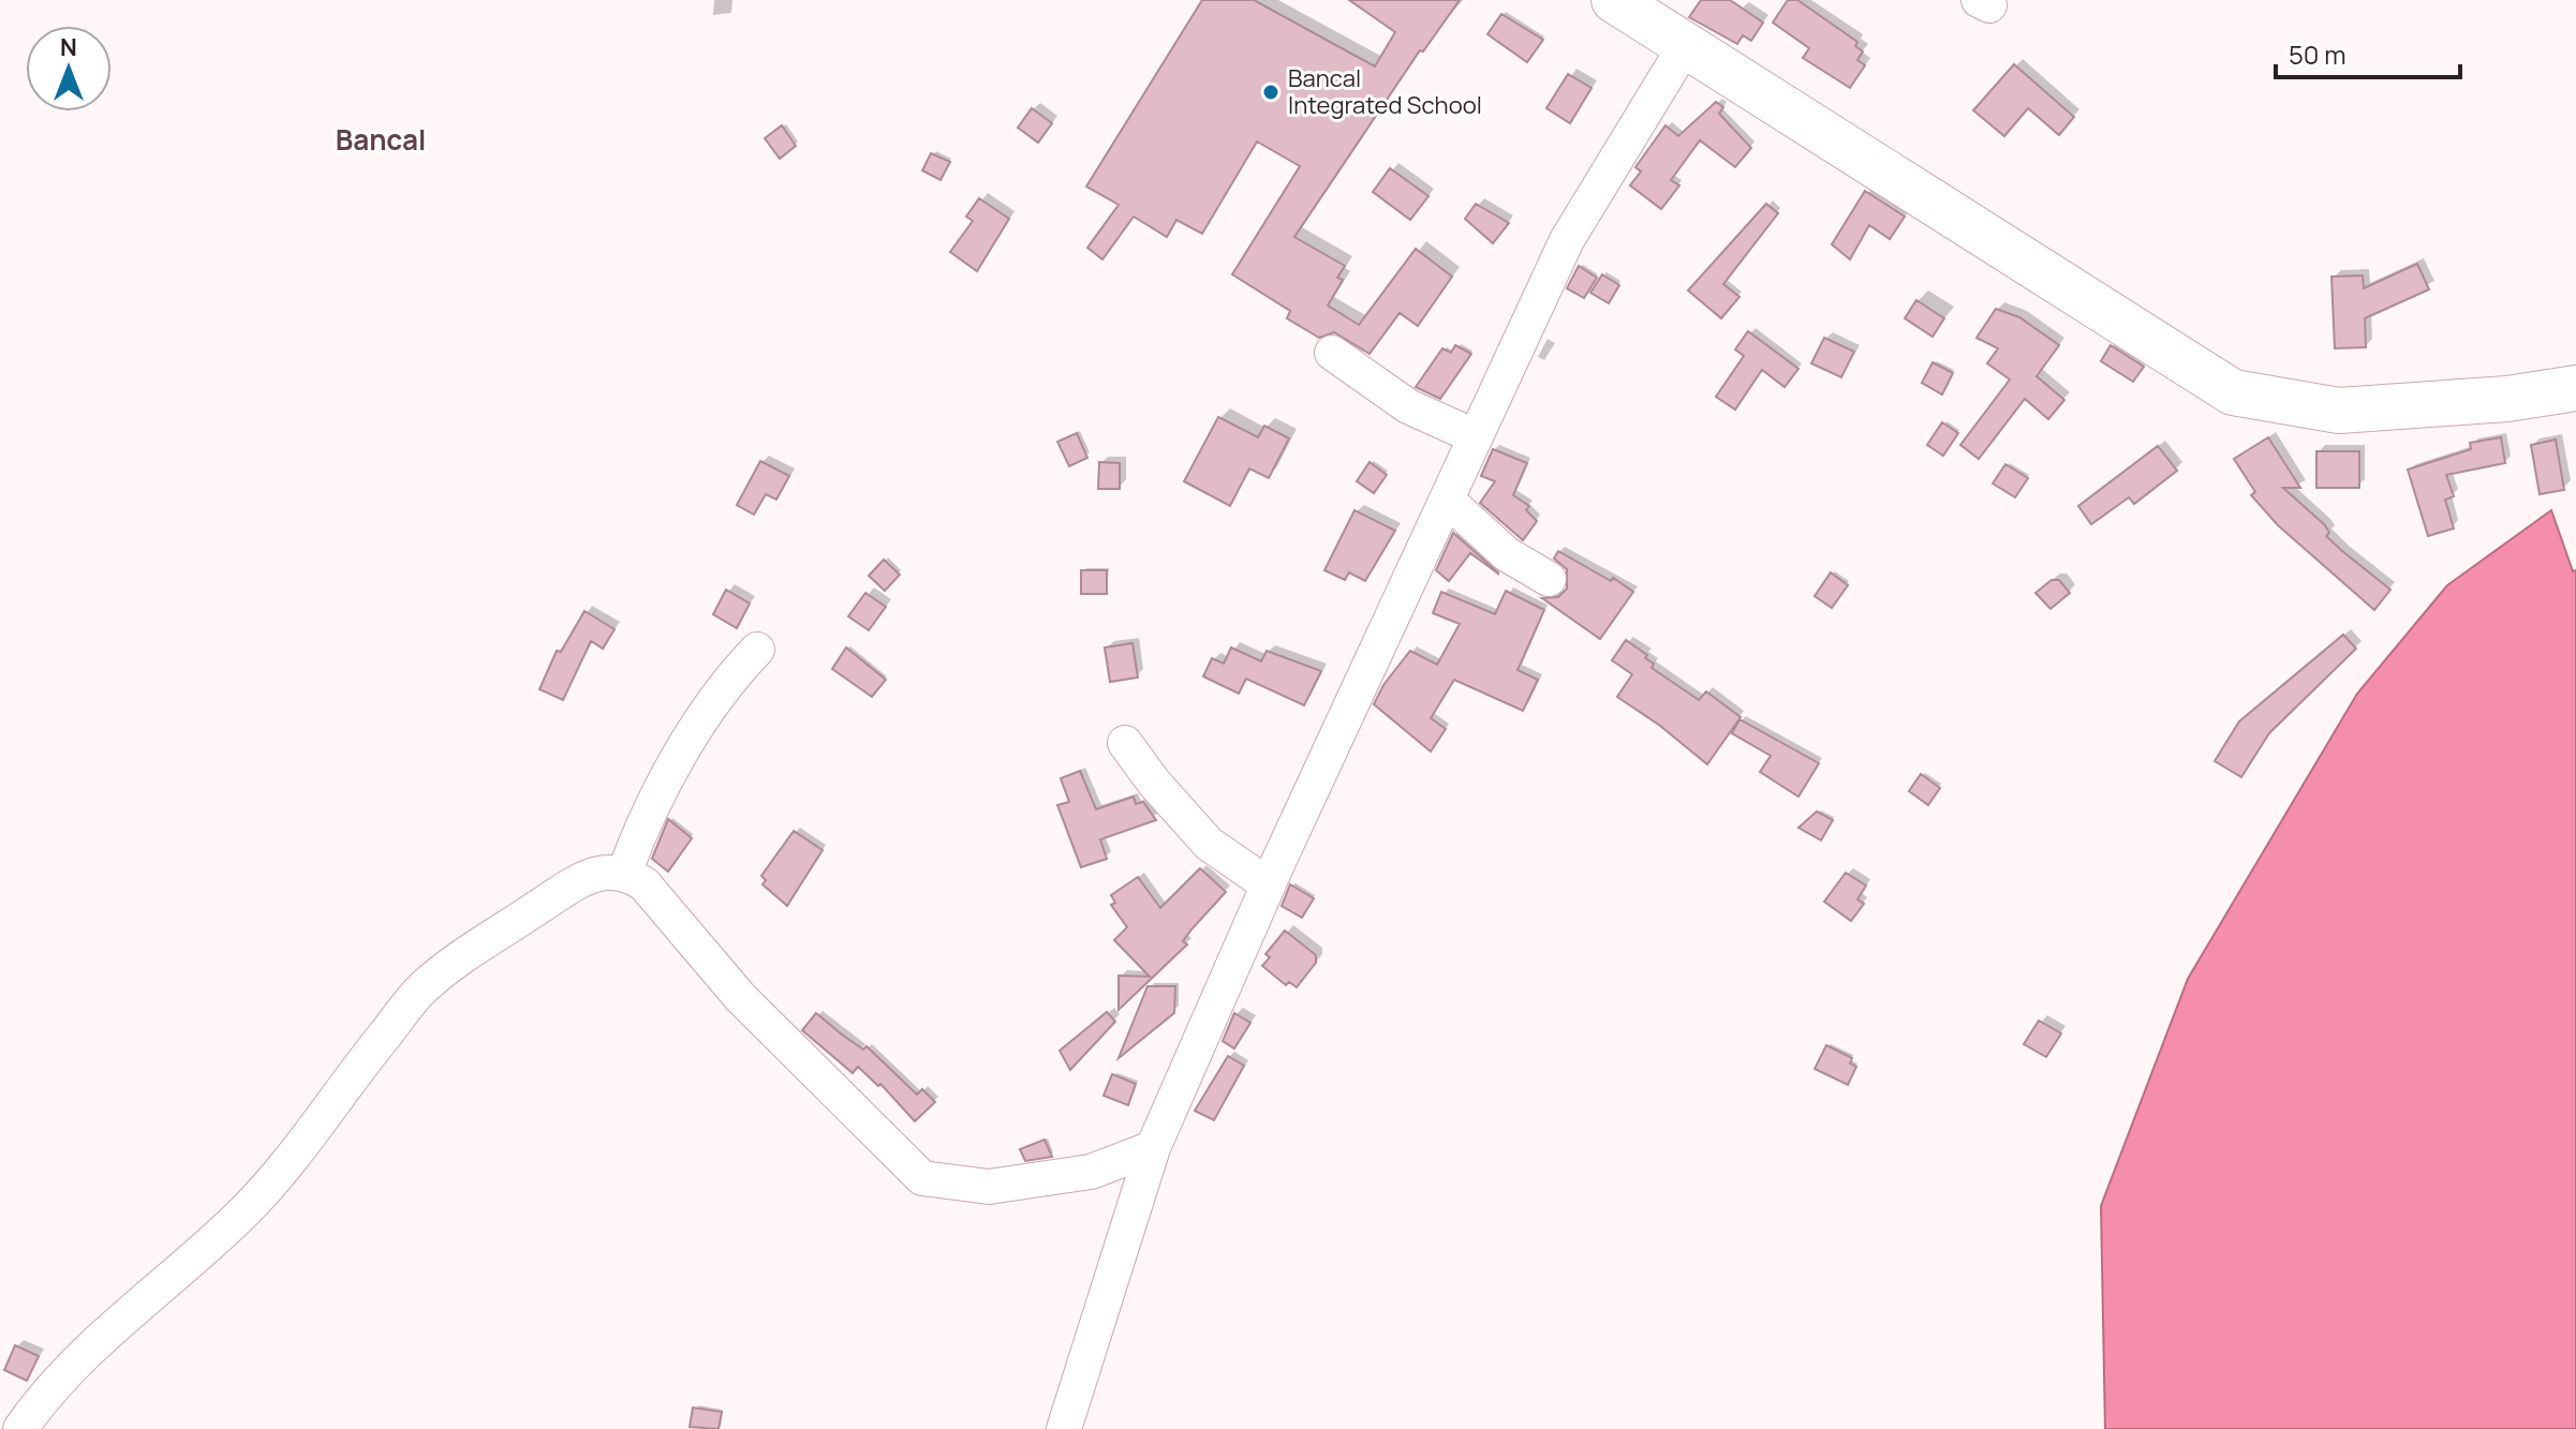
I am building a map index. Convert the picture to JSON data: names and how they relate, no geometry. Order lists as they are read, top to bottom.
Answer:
{
  "districts": ["Bancal"],
  "places": ["Bancal Integrated School"],
  "scale_bar": "50 m",
  "north": "top"
}
